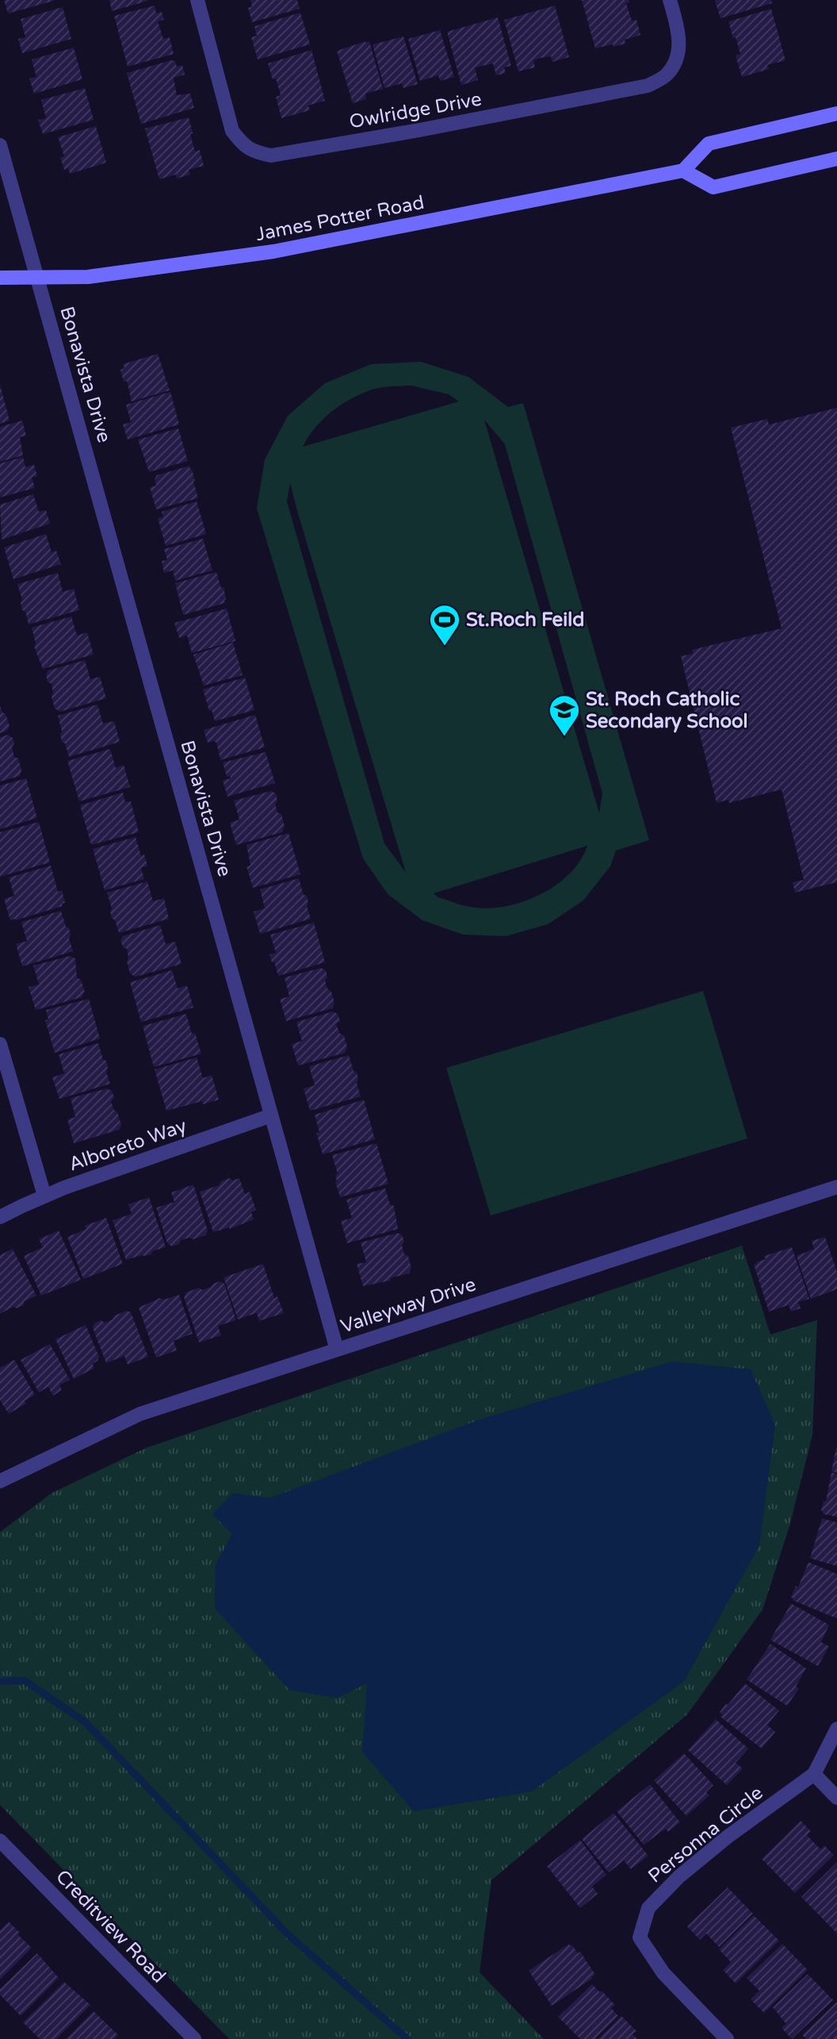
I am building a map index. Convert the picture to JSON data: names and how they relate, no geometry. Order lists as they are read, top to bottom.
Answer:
{
  "streets": {
    "main road": ["James Potter Road"],
    "street": [
      "Owlridge Drive",
      "Bonavista Drive",
      "Alboreto Way",
      "Valleyway Drive",
      "Personna Circle",
      "Creditview Road"
    ]
  },
  "crossings": [
    ["James Potter Road", "Bonavista Drive"],
    ["Bonavista Drive", "Alboreto Way"],
    ["Bonavista Drive", "Valleyway Drive"]
  ],
  "places": {
    "sports": ["St.Roch Feild"],
    "school or university": ["St. Roch Catholic Secondary School"]
  }
}
